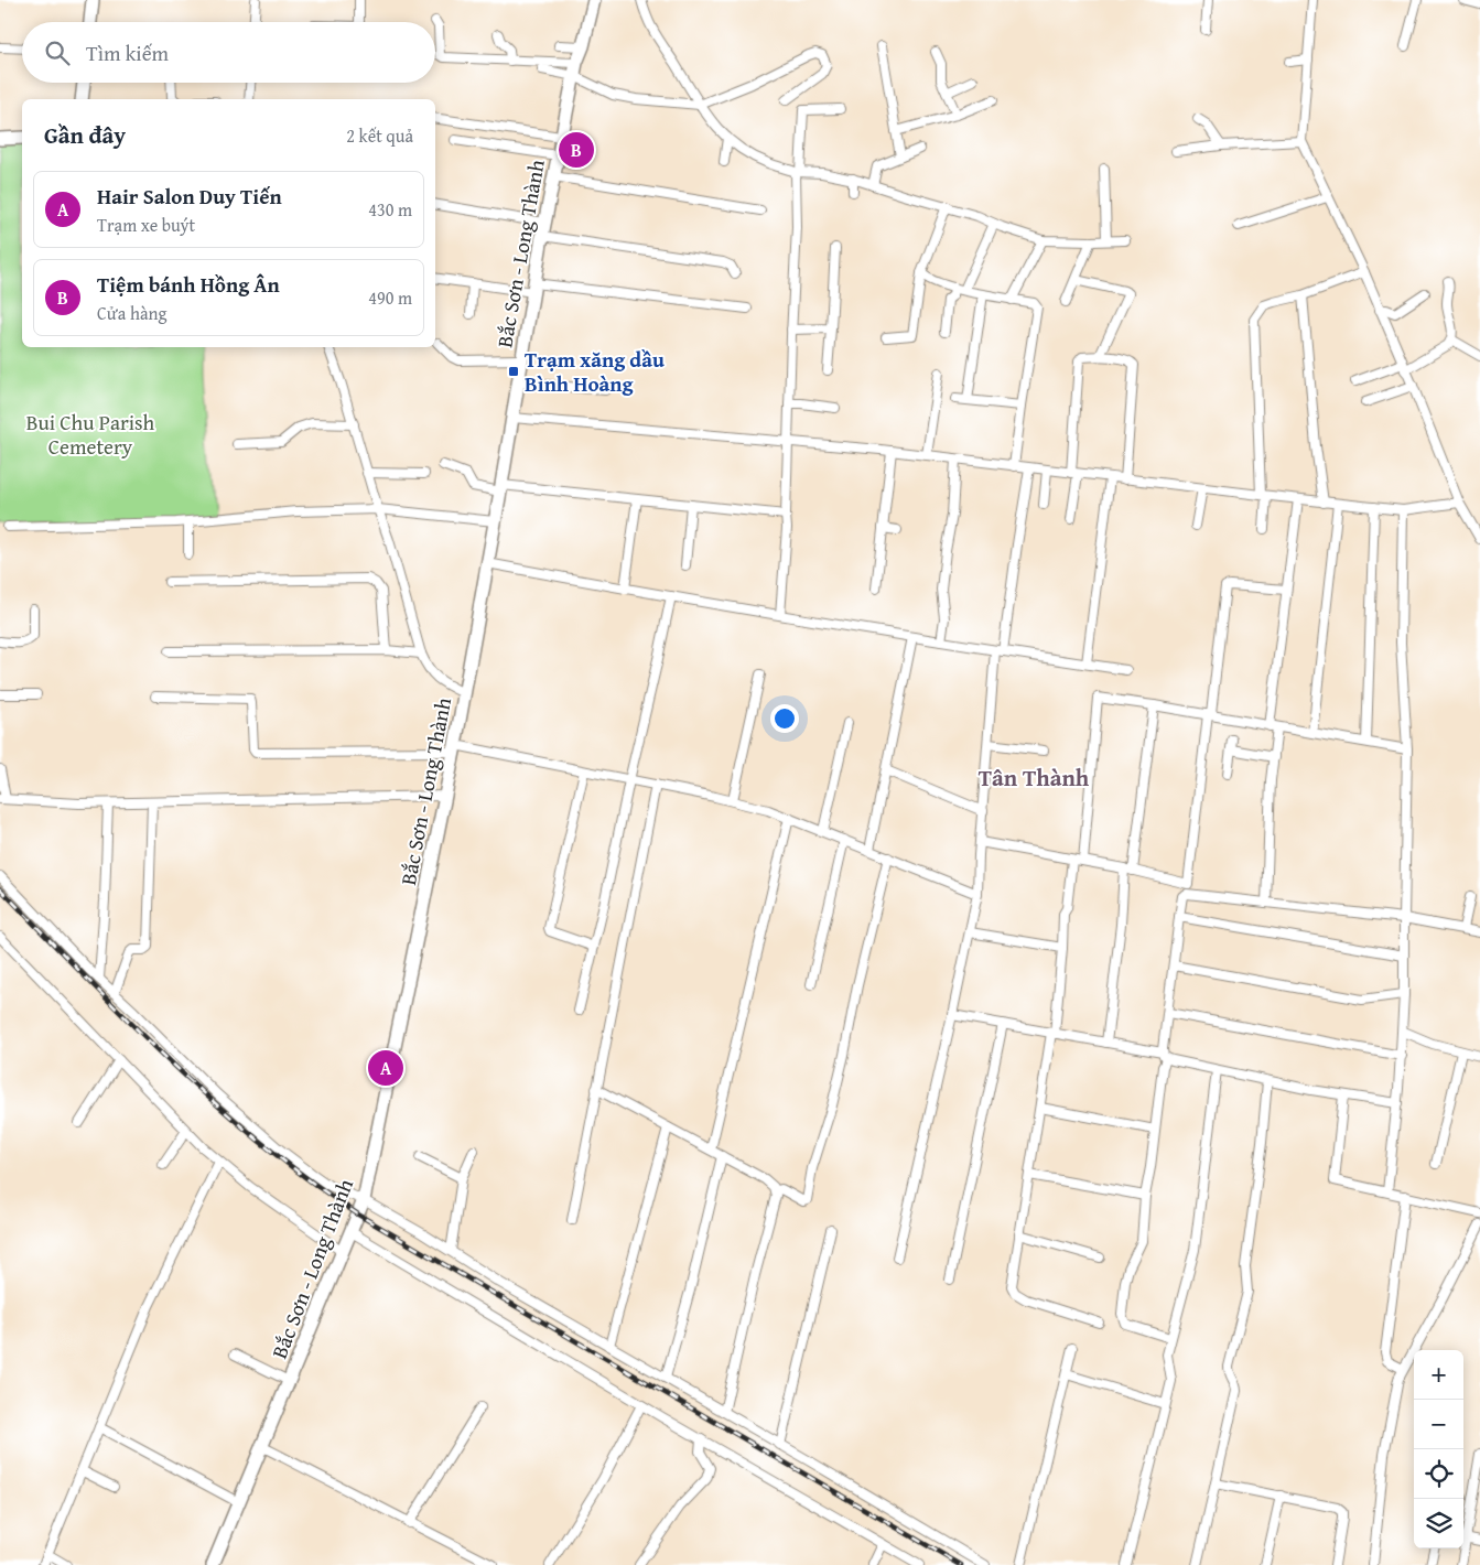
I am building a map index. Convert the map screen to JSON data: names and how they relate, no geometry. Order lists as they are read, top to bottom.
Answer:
{
  "streets": {
    "main road": ["Bắc Sơn - Long Thành"]
  },
  "districts": ["Tân Thành"],
  "parks": ["Bui Chu Parish Cemetery"],
  "places": {
    "transit": ["Trạm xăng dầu Bình Hoàng"]
  },
  "page": {
    "search": "Tìm kiếm",
    "heading": ["Gần đây", "2 kết quả"],
    "pins": ["B", "A"],
    "list": [
      {
        "mark": "A",
        "name": "Hair Salon Duy Tiến",
        "note": "Trạm xe buýt",
        "value": "430 m"
      },
      {
        "mark": "B",
        "name": "Tiệm bánh Hồng Ân",
        "note": "Cửa hàng",
        "value": "490 m"
      }
    ],
    "map_buttons": ["+", "−"]
  }
}
